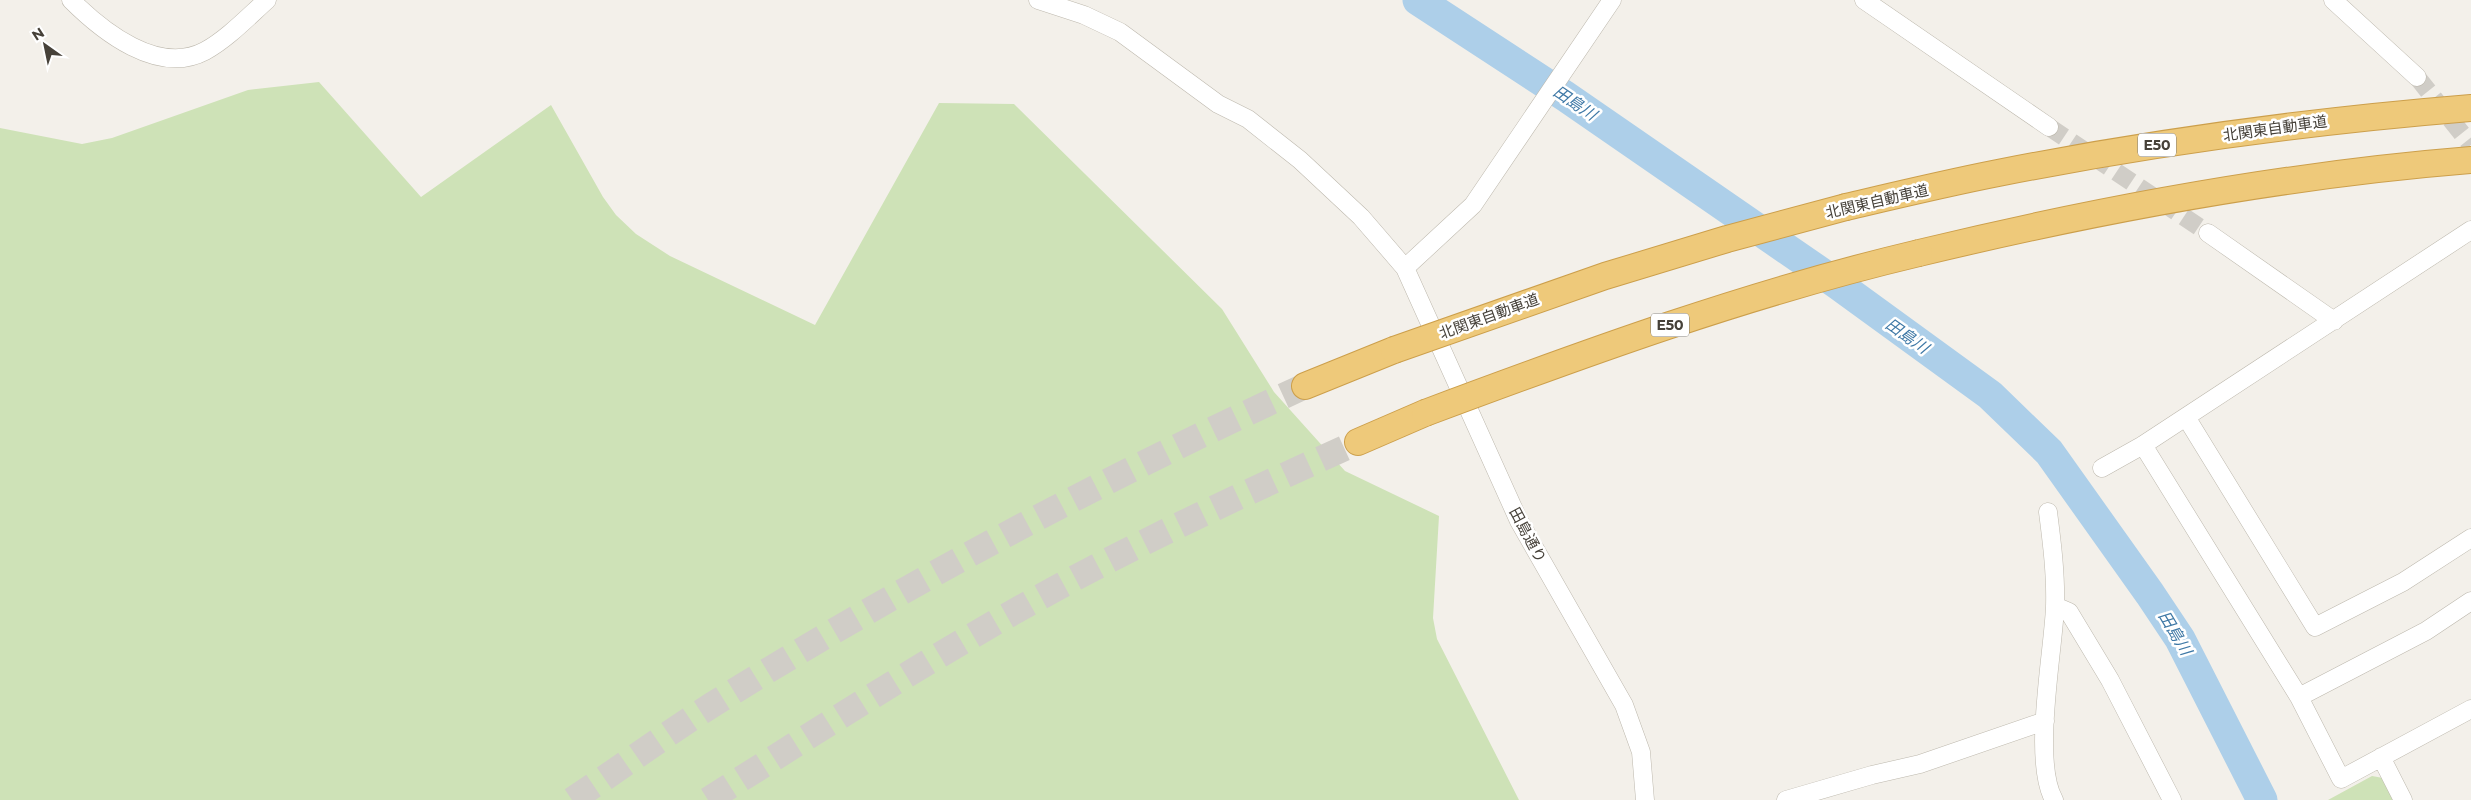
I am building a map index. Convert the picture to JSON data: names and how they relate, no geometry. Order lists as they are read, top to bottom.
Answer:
{
  "streets": {
    "highway": ["北関東自動車道", "E50"],
    "street": ["田島通り"]
  },
  "water": ["田島川"],
  "north": "top left"
}
